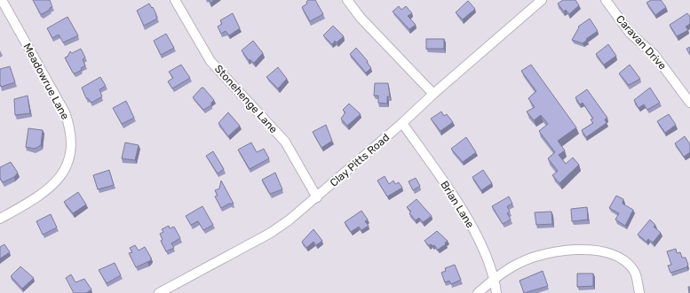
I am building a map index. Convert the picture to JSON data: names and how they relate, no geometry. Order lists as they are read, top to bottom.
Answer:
{
  "streets": {
    "street": [
      "Caravan Drive",
      "Meadowrue Lane",
      "Stonehenge Lane",
      "Clay Pitts Road",
      "Brian Lane"
    ]
  },
  "crossings": [
    ["Stonehenge Lane", "Clay Pitts Road"],
    ["Clay Pitts Road", "Brian Lane"]
  ]
}
